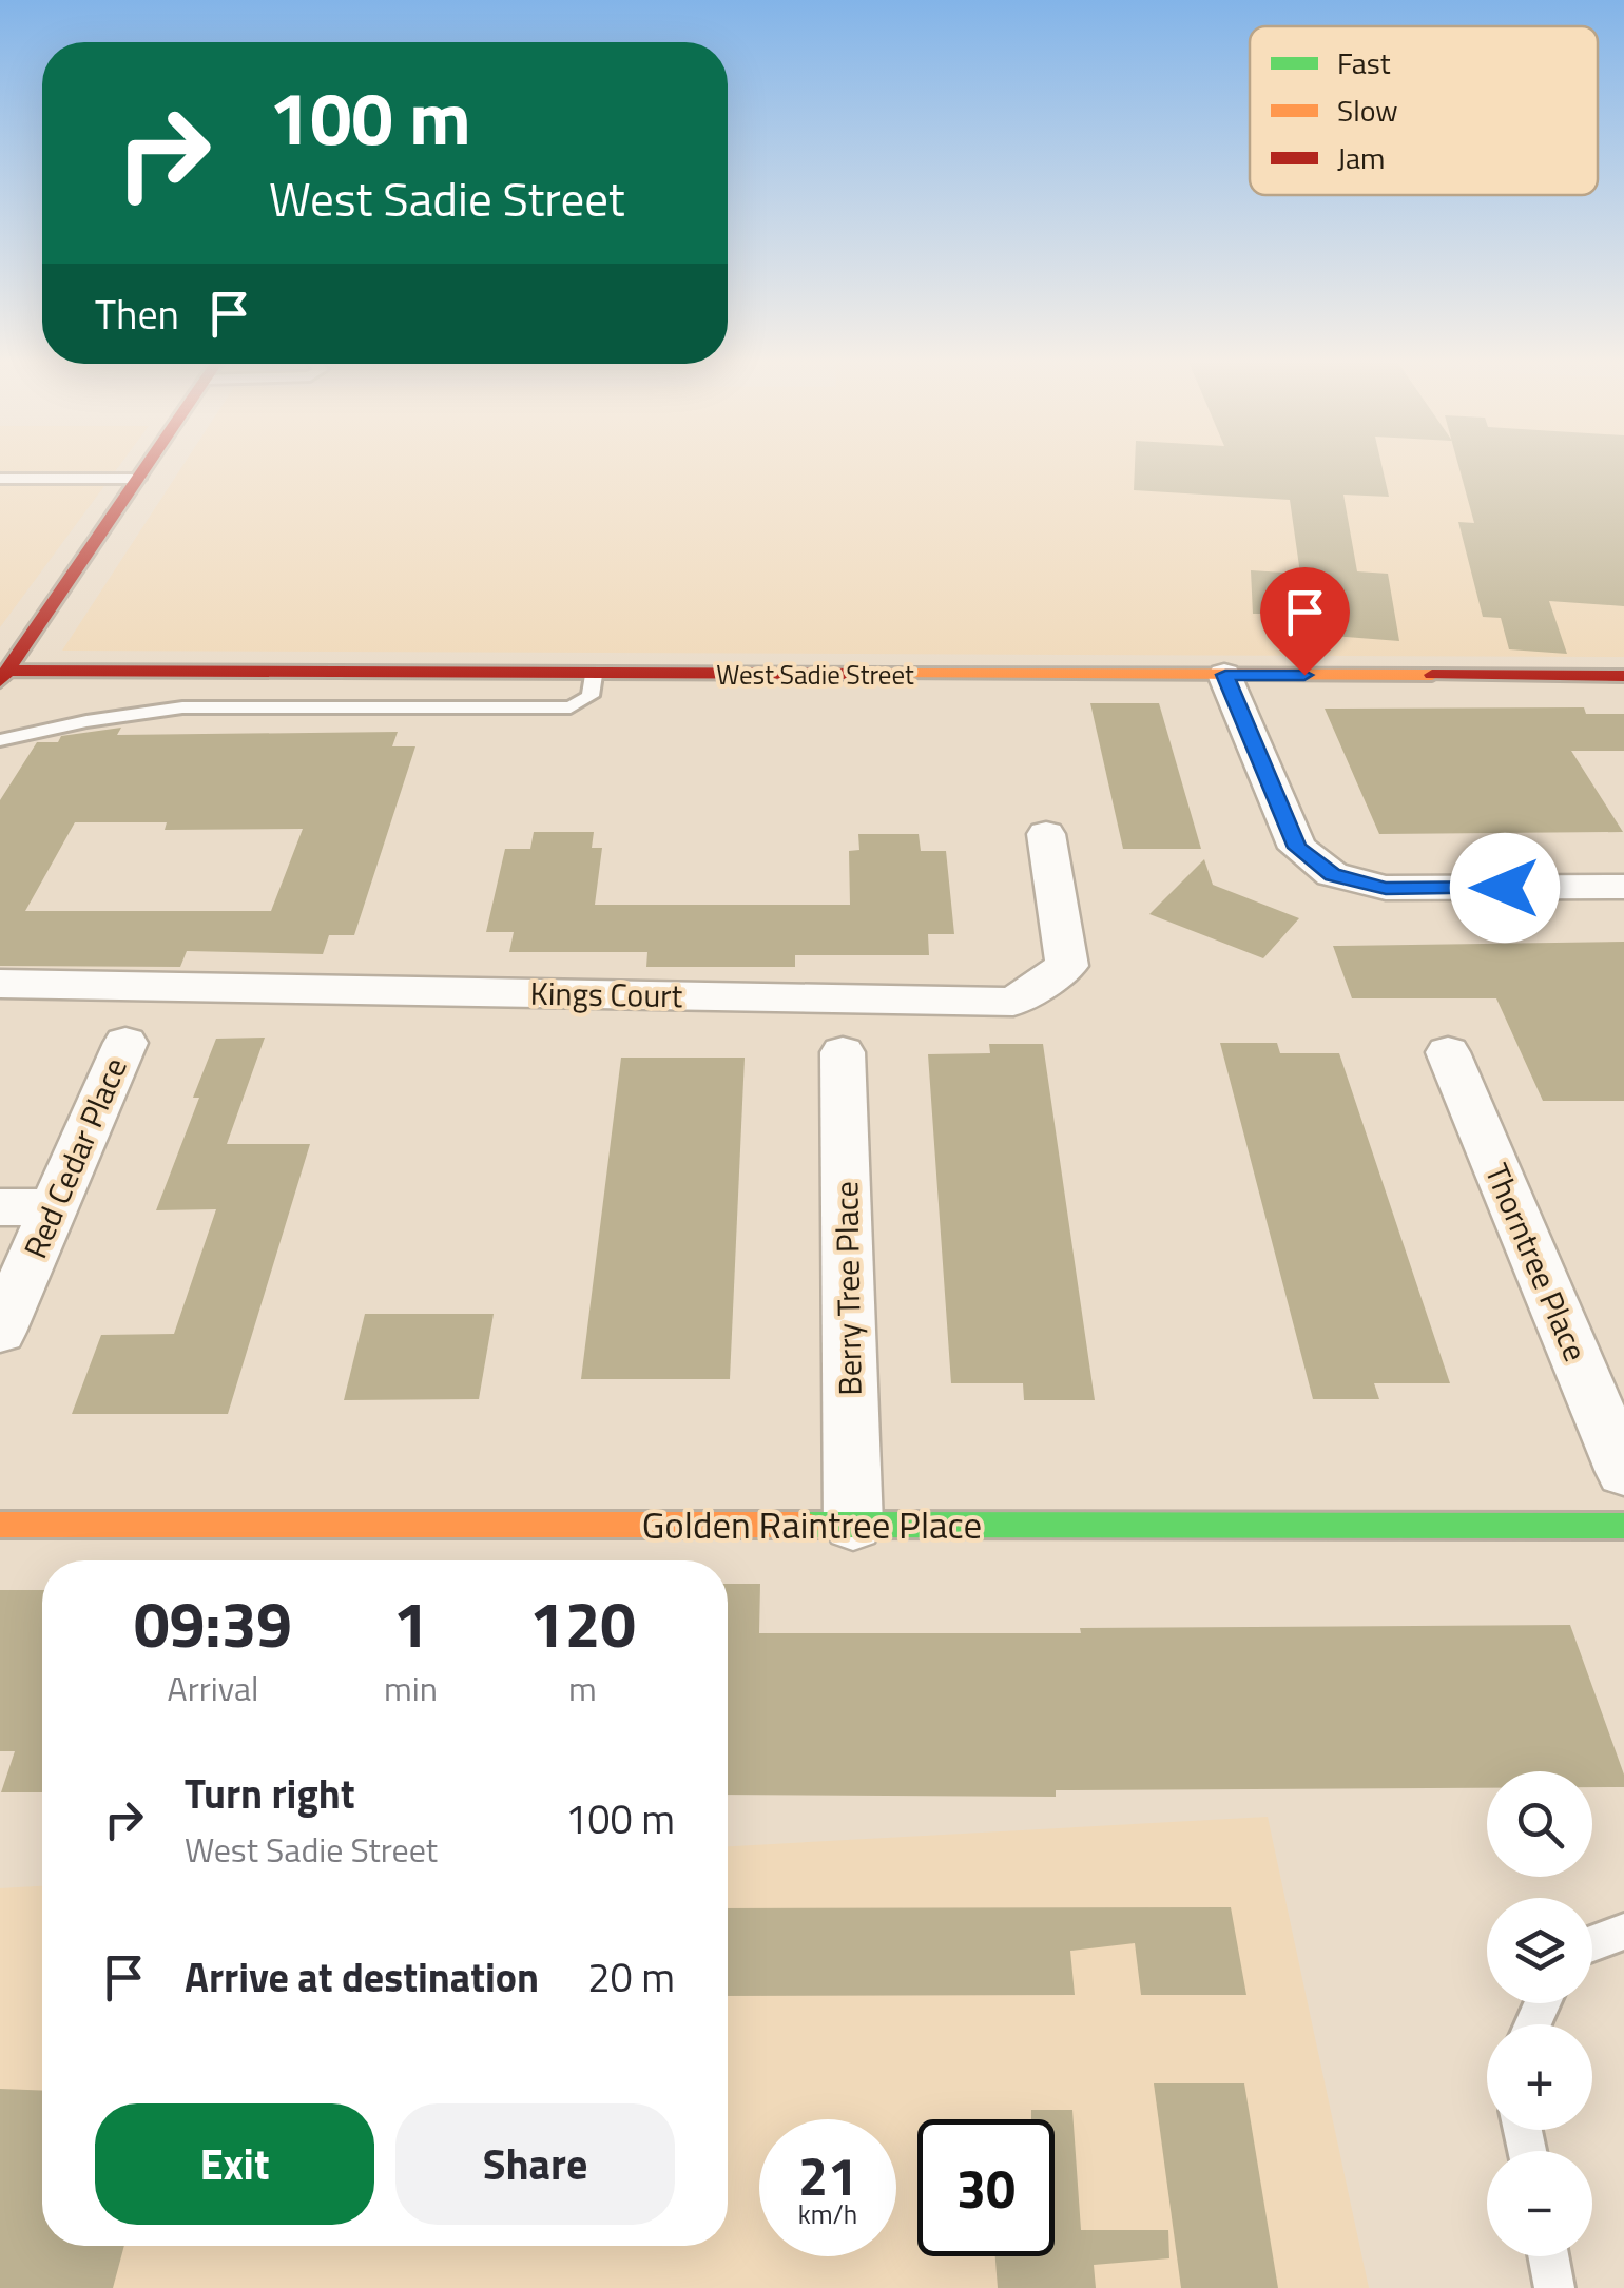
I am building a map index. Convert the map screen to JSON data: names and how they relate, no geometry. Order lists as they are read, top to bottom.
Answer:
{
  "streets": {
    "street": [
      "West Sadie Street",
      "Kings Court",
      "Red Cedar Place",
      "Thorntree Place",
      "Berry Tree Place",
      "Golden Raintree Place"
    ]
  },
  "crossings": [
    ["Berry Tree Place", "Golden Raintree Place"]
  ],
  "legend": ["Fast", "Slow", "Jam"],
  "page": {
    "turn": ["100 m", "West Sadie Street"],
    "then": "Then",
    "eta": [
      "09:39",
      "Arrival",
      "1",
      "min",
      "120",
      "m"
    ],
    "list": [
      {
        "name": "Turn right",
        "note": "West Sadie Street",
        "value": "100 m"
      },
      {
        "name": "Arrive at destination",
        "value": "20 m"
      }
    ],
    "map_buttons": ["+", "−"],
    "buttons": ["Exit", "Share"],
    "speed": "21 km/h",
    "limit": "30"
  }
}
